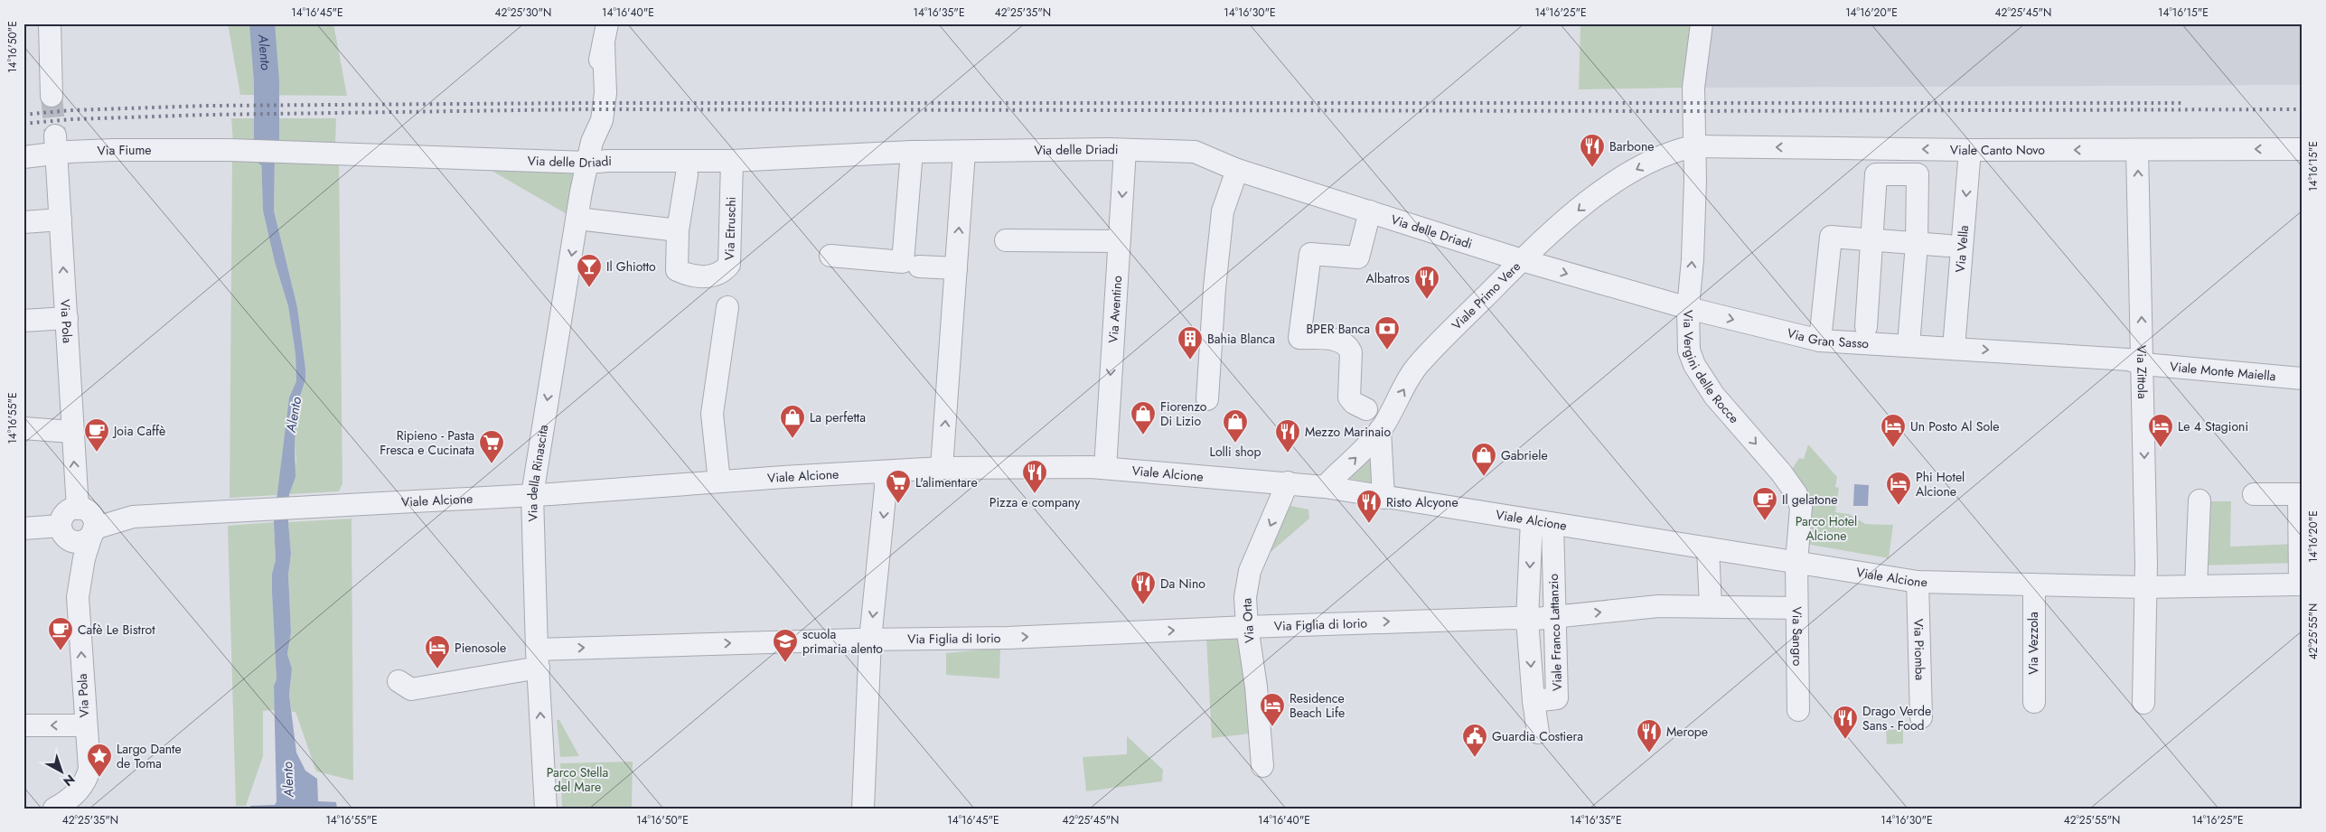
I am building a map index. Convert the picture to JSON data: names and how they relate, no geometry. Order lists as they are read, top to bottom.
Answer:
{
  "streets": {
    "street": [
      "Via Fiume",
      "Via delle Driadi",
      "Viale Canto Novo",
      "Via Etruschi",
      "Via Vella",
      "Viale Primo Vere",
      "Via Aventino",
      "Via Pola",
      "Via Gran Sasso",
      "Via Vergini delle Rocce",
      "Viale Monte Maiella",
      "Via Zittola",
      "Via della Rinascita",
      "Viale Alcione",
      "Via Orta",
      "Via Figlia di Iorio",
      "Viale Franco Lattanzio",
      "Via Sangro",
      "Via Vezzola",
      "Via Piomba"
    ]
  },
  "crossings": [
    ["Via Fiume", "Via delle Driadi"],
    ["Via Fiume", "Via Pola"],
    ["Via delle Driadi", "Via Etruschi"],
    ["Via delle Driadi", "Viale Primo Vere"],
    ["Via delle Driadi", "Via Aventino"],
    ["Via delle Driadi", "Via Gran Sasso"],
    ["Via delle Driadi", "Via della Rinascita"],
    ["Viale Canto Novo", "Via Vella"],
    ["Viale Canto Novo", "Viale Primo Vere"],
    ["Viale Canto Novo", "Via Vergini delle Rocce"],
    ["Viale Canto Novo", "Via Zittola"],
    ["Via Vella", "Via Gran Sasso"],
    ["Viale Primo Vere", "Via Gran Sasso"],
    ["Viale Primo Vere", "Viale Alcione"],
    ["Via Aventino", "Viale Alcione"],
    ["Via Pola", "Viale Alcione"],
    ["Via Gran Sasso", "Via Vergini delle Rocce"],
    ["Via Gran Sasso", "Viale Monte Maiella"],
    ["Via Gran Sasso", "Via Zittola"],
    ["Via Vergini delle Rocce", "Viale Alcione"],
    ["Via Vergini delle Rocce", "Via Sangro"],
    ["Viale Monte Maiella", "Via Zittola"],
    ["Via Zittola", "Viale Alcione"],
    ["Via della Rinascita", "Viale Alcione"],
    ["Via della Rinascita", "Via Figlia di Iorio"],
    ["Viale Alcione", "Via Orta"],
    ["Viale Alcione", "Viale Franco Lattanzio"],
    ["Viale Alcione", "Via Sangro"],
    ["Viale Alcione", "Via Vezzola"],
    ["Viale Alcione", "Via Piomba"],
    ["Via Orta", "Via Figlia di Iorio"],
    ["Via Figlia di Iorio", "Viale Franco Lattanzio"],
    ["Via Figlia di Iorio", "Via Sangro"]
  ],
  "one_way": [
    "Viale Canto Novo",
    "Via Pola",
    "Via Gran Sasso",
    "Via Orta",
    "Via Figlia di Iorio"
  ],
  "water": ["Alento"],
  "parks": ["Parco Hotel Alcione", "Parco Stella del Mare"],
  "places": {
    "restaurant": [
      "Barbone",
      "Albatros",
      "Mezzo Marinaio",
      "Pizza e company",
      "Risto Alcyone",
      "Da Nino",
      "Drago Verde Sans - Food",
      "Merope"
    ],
    "bar": ["Il Ghiotto"],
    "bank": ["BPER Banca"],
    "building": ["Bahia Blanca"],
    "shop": [
      "Fiorenzo Di Lizio",
      "La perfetta",
      "Lolli shop",
      "Gabriele"
    ],
    "hotel": [
      "Un Posto Al Sole",
      "Le 4 Stagioni",
      "Phi Hotel Alcione",
      "Pienosole",
      "Residence Beach Life"
    ],
    "cafe": ["Joia Caffè", "Il gelatone", "Cafè Le Bistrot"],
    "supermarket": ["Ripieno - Pasta Fresca e Cucinata", "L'alimentare"],
    "school or university": ["scuola primaria alento"],
    "public building": ["Guardia Costiera"],
    "place": ["Largo Dante de Toma"]
  },
  "north": "bottom right",
  "coordinates": [
    "14°16'45\"E",
    "42°25'30\"N",
    "14°16'40\"E",
    "14°16'35\"E",
    "42°25'35\"N",
    "14°16'30\"E",
    "14°16'25\"E",
    "14°16'20\"E",
    "42°25'45\"N",
    "14°16'15\"E",
    "14°16'50\"E",
    "14°16'55\"E",
    "42°25'55\"N"
  ]
}
